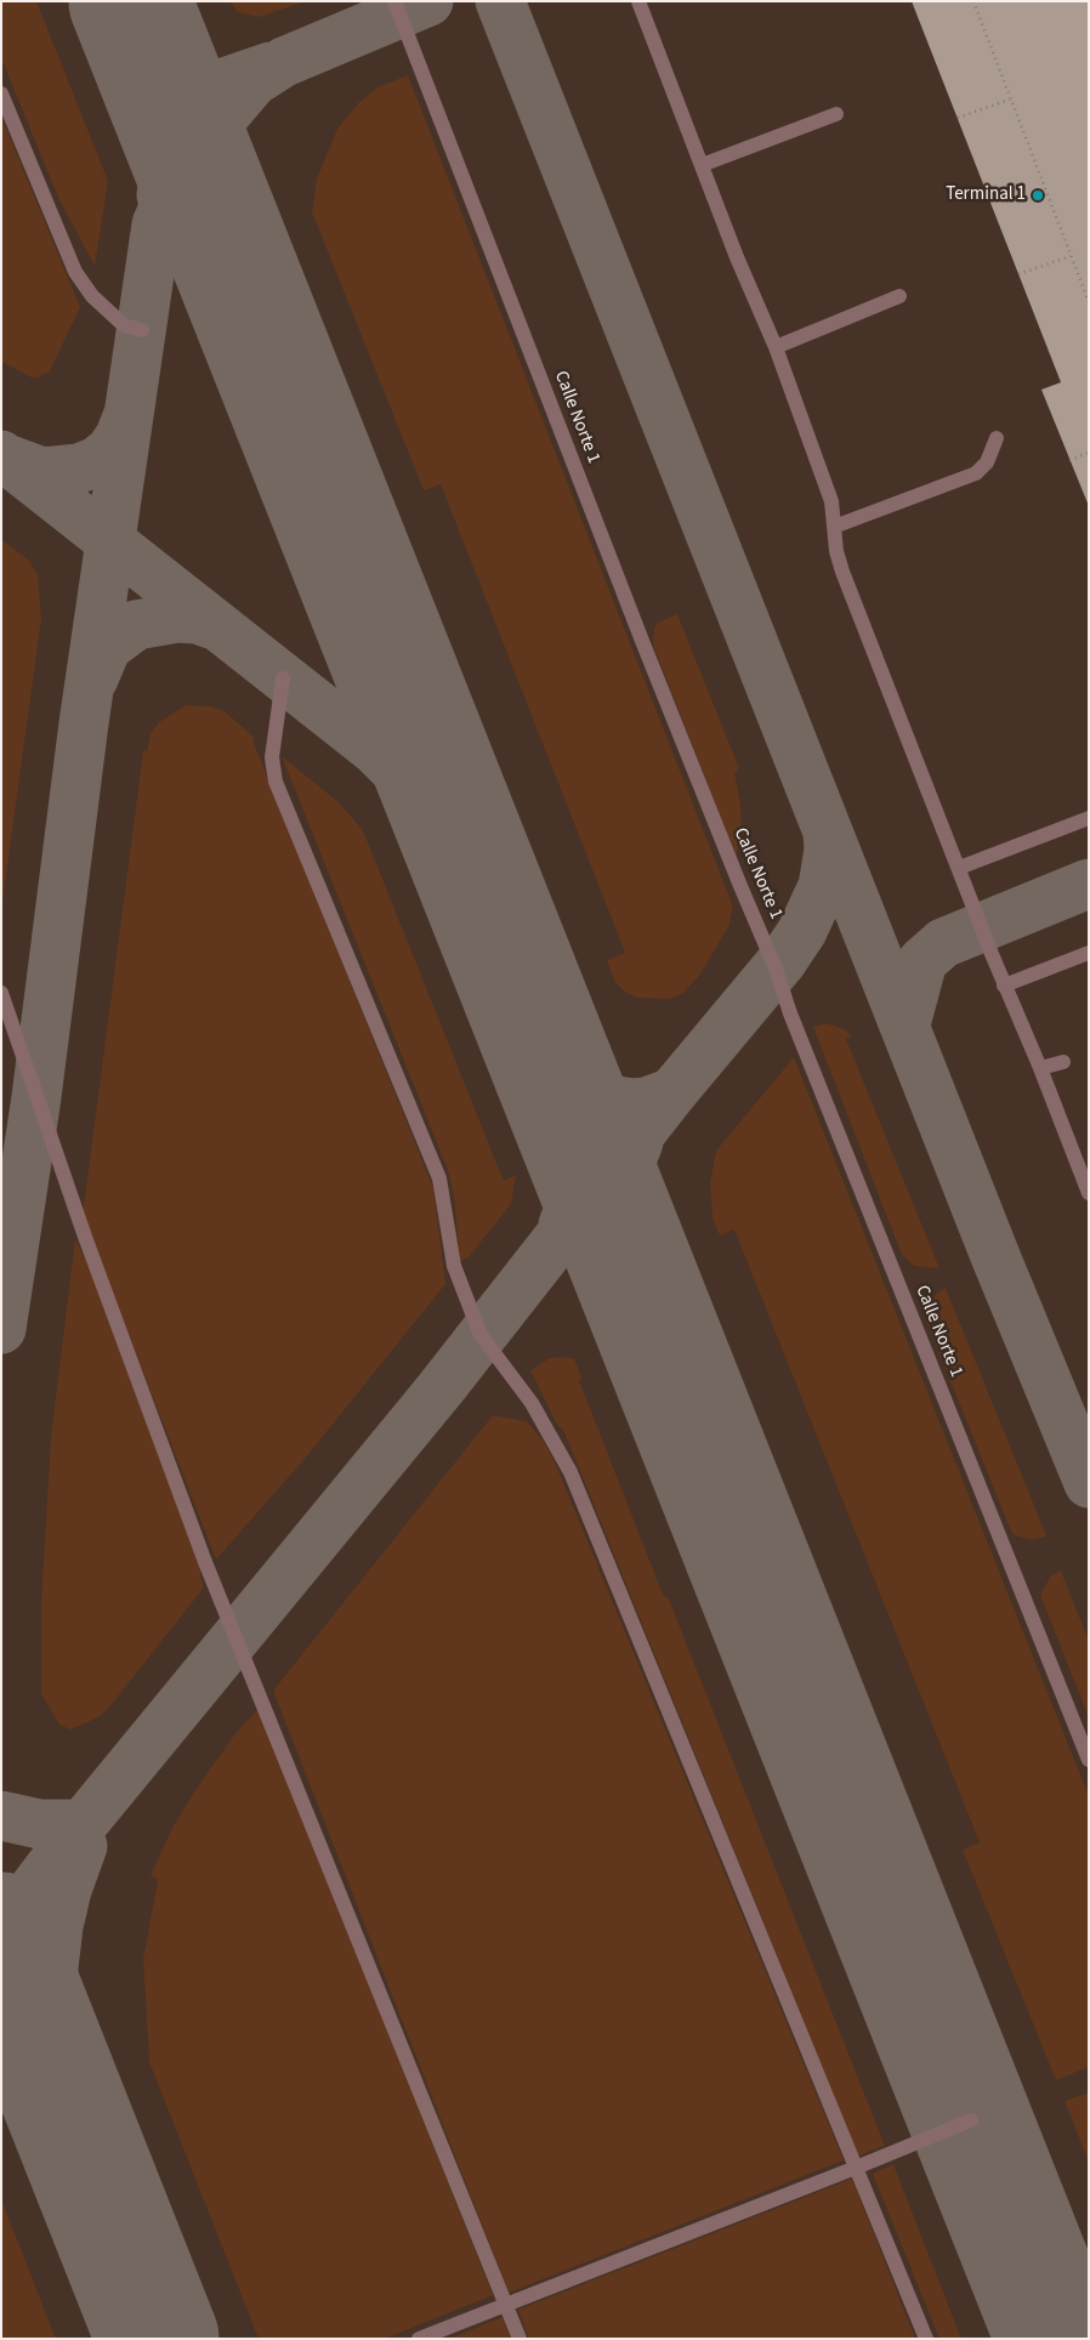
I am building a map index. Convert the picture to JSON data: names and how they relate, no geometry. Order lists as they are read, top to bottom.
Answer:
{
  "streets": {
    "lane": ["Calle Norte 1"]
  },
  "places": ["Terminal 1"]
}
